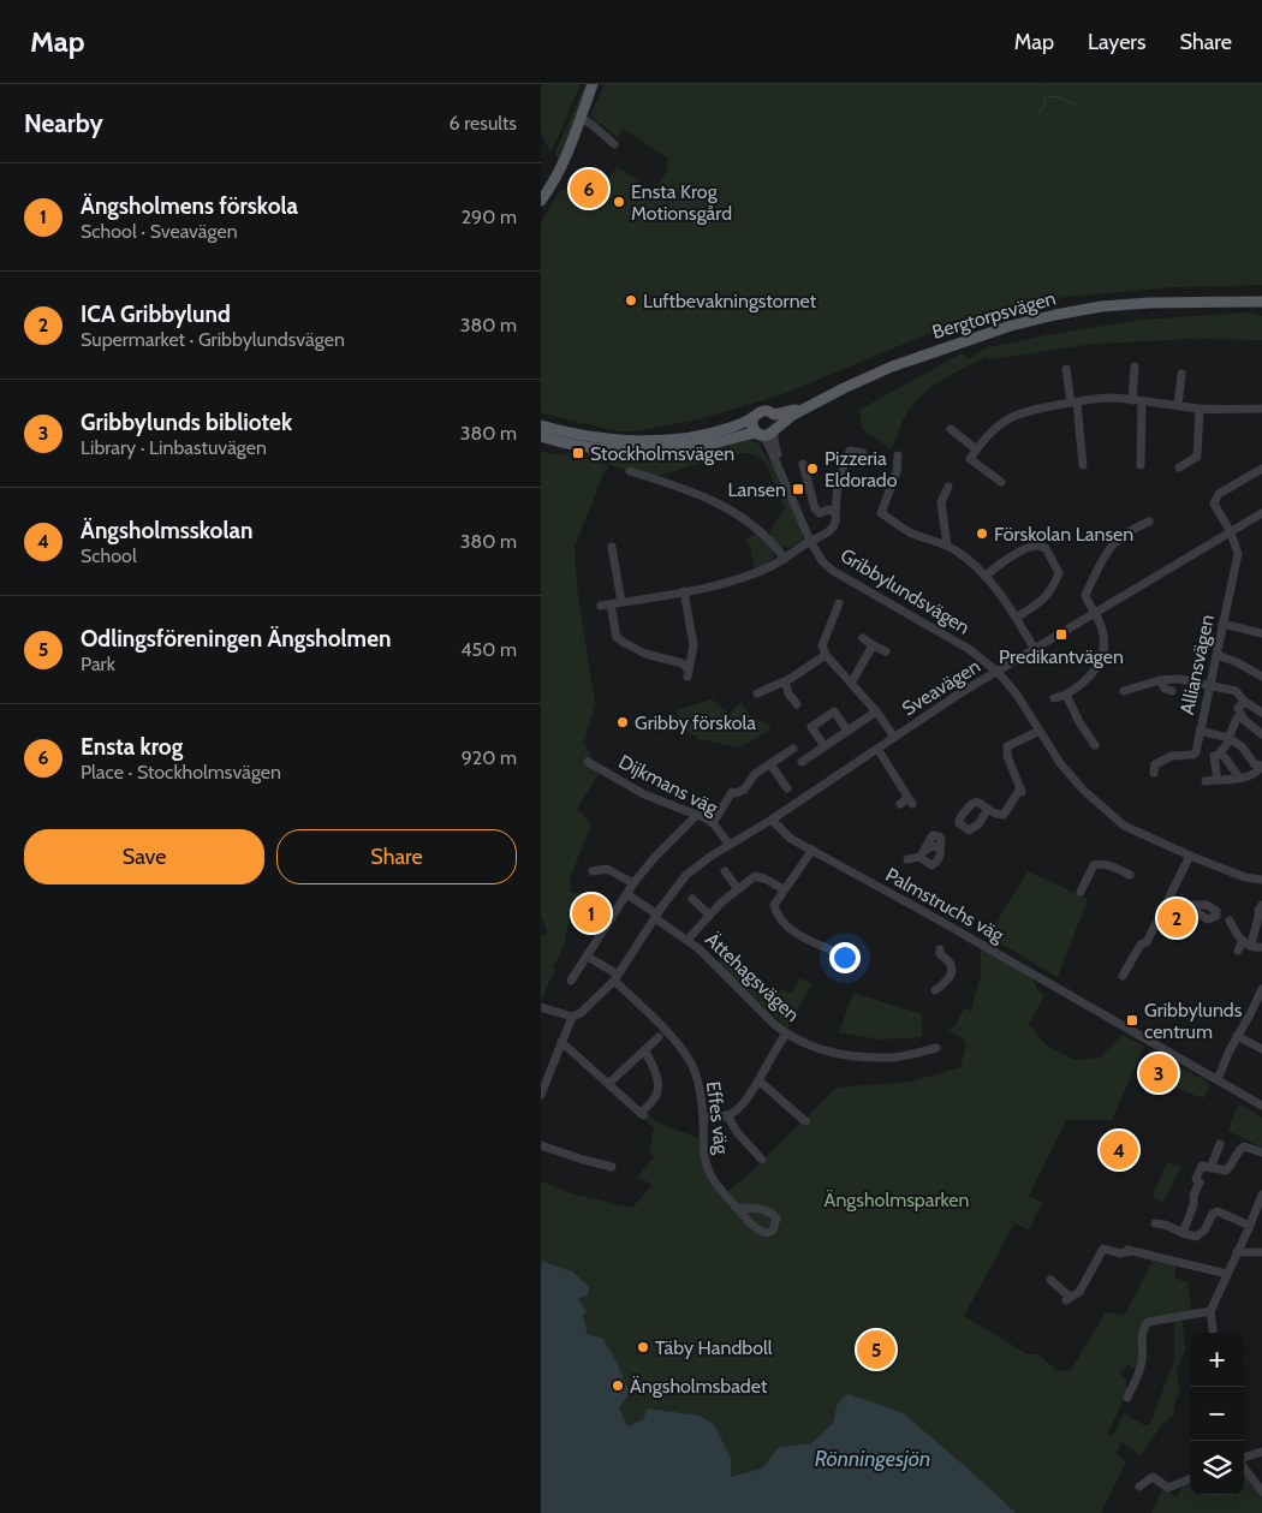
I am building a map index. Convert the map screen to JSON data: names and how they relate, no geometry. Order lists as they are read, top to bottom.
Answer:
{
  "streets": {
    "main road": ["Bergtorpsvägen"],
    "street": [
      "Gribbylundsvägen",
      "Alliansvägen",
      "Sveavägen",
      "Dijkmans väg",
      "Palmstruchs väg",
      "Ättehagsvägen",
      "Effes väg"
    ]
  },
  "crossings": [
    ["Bergtorpsvägen", "Gribbylundsvägen"],
    ["Gribbylundsvägen", "Sveavägen"],
    ["Alliansvägen", "Sveavägen"],
    ["Sveavägen", "Dijkmans väg"],
    ["Sveavägen", "Palmstruchs väg"],
    ["Sveavägen", "Ättehagsvägen"],
    ["Sveavägen", "Effes väg"]
  ],
  "water": ["Rönningesjön"],
  "parks": ["Ängsholmsparken"],
  "places": {
    "other": [
      "Ensta Krog Motionsgård",
      "Luftbevakningstornet",
      "Pizzeria Eldorado",
      "Förskolan Lansen",
      "Gribby förskola",
      "Täby Handboll",
      "Ängsholmsbadet"
    ],
    "transit": [
      "Stockholmsvägen",
      "Lansen",
      "Predikantvägen",
      "Gribbylunds centrum"
    ]
  },
  "page": {
    "header": "Map",
    "nav": ["Map", "Layers", "Share"],
    "heading": ["Nearby", "6 results"],
    "list": [
      {
        "mark": "1",
        "name": "Ängsholmens förskola",
        "note": "School · Sveavägen",
        "value": "290 m"
      },
      {
        "mark": "2",
        "name": "ICA Gribbylund",
        "note": "Supermarket · Gribbylundsvägen",
        "value": "380 m"
      },
      {
        "mark": "3",
        "name": "Gribbylunds bibliotek",
        "note": "Library · Linbastuvägen",
        "value": "380 m"
      },
      {
        "mark": "4",
        "name": "Ängsholmsskolan",
        "note": "School",
        "value": "380 m"
      },
      {
        "mark": "5",
        "name": "Odlingsföreningen Ängsholmen",
        "note": "Park",
        "value": "450 m"
      },
      {
        "mark": "6",
        "name": "Ensta krog",
        "note": "Place · Stockholmsvägen",
        "value": "920 m"
      }
    ],
    "pins": [
      "6",
      "1",
      "2",
      "3",
      "4",
      "5"
    ],
    "buttons": ["Save", "Share"],
    "map_buttons": ["+", "−"]
  }
}
